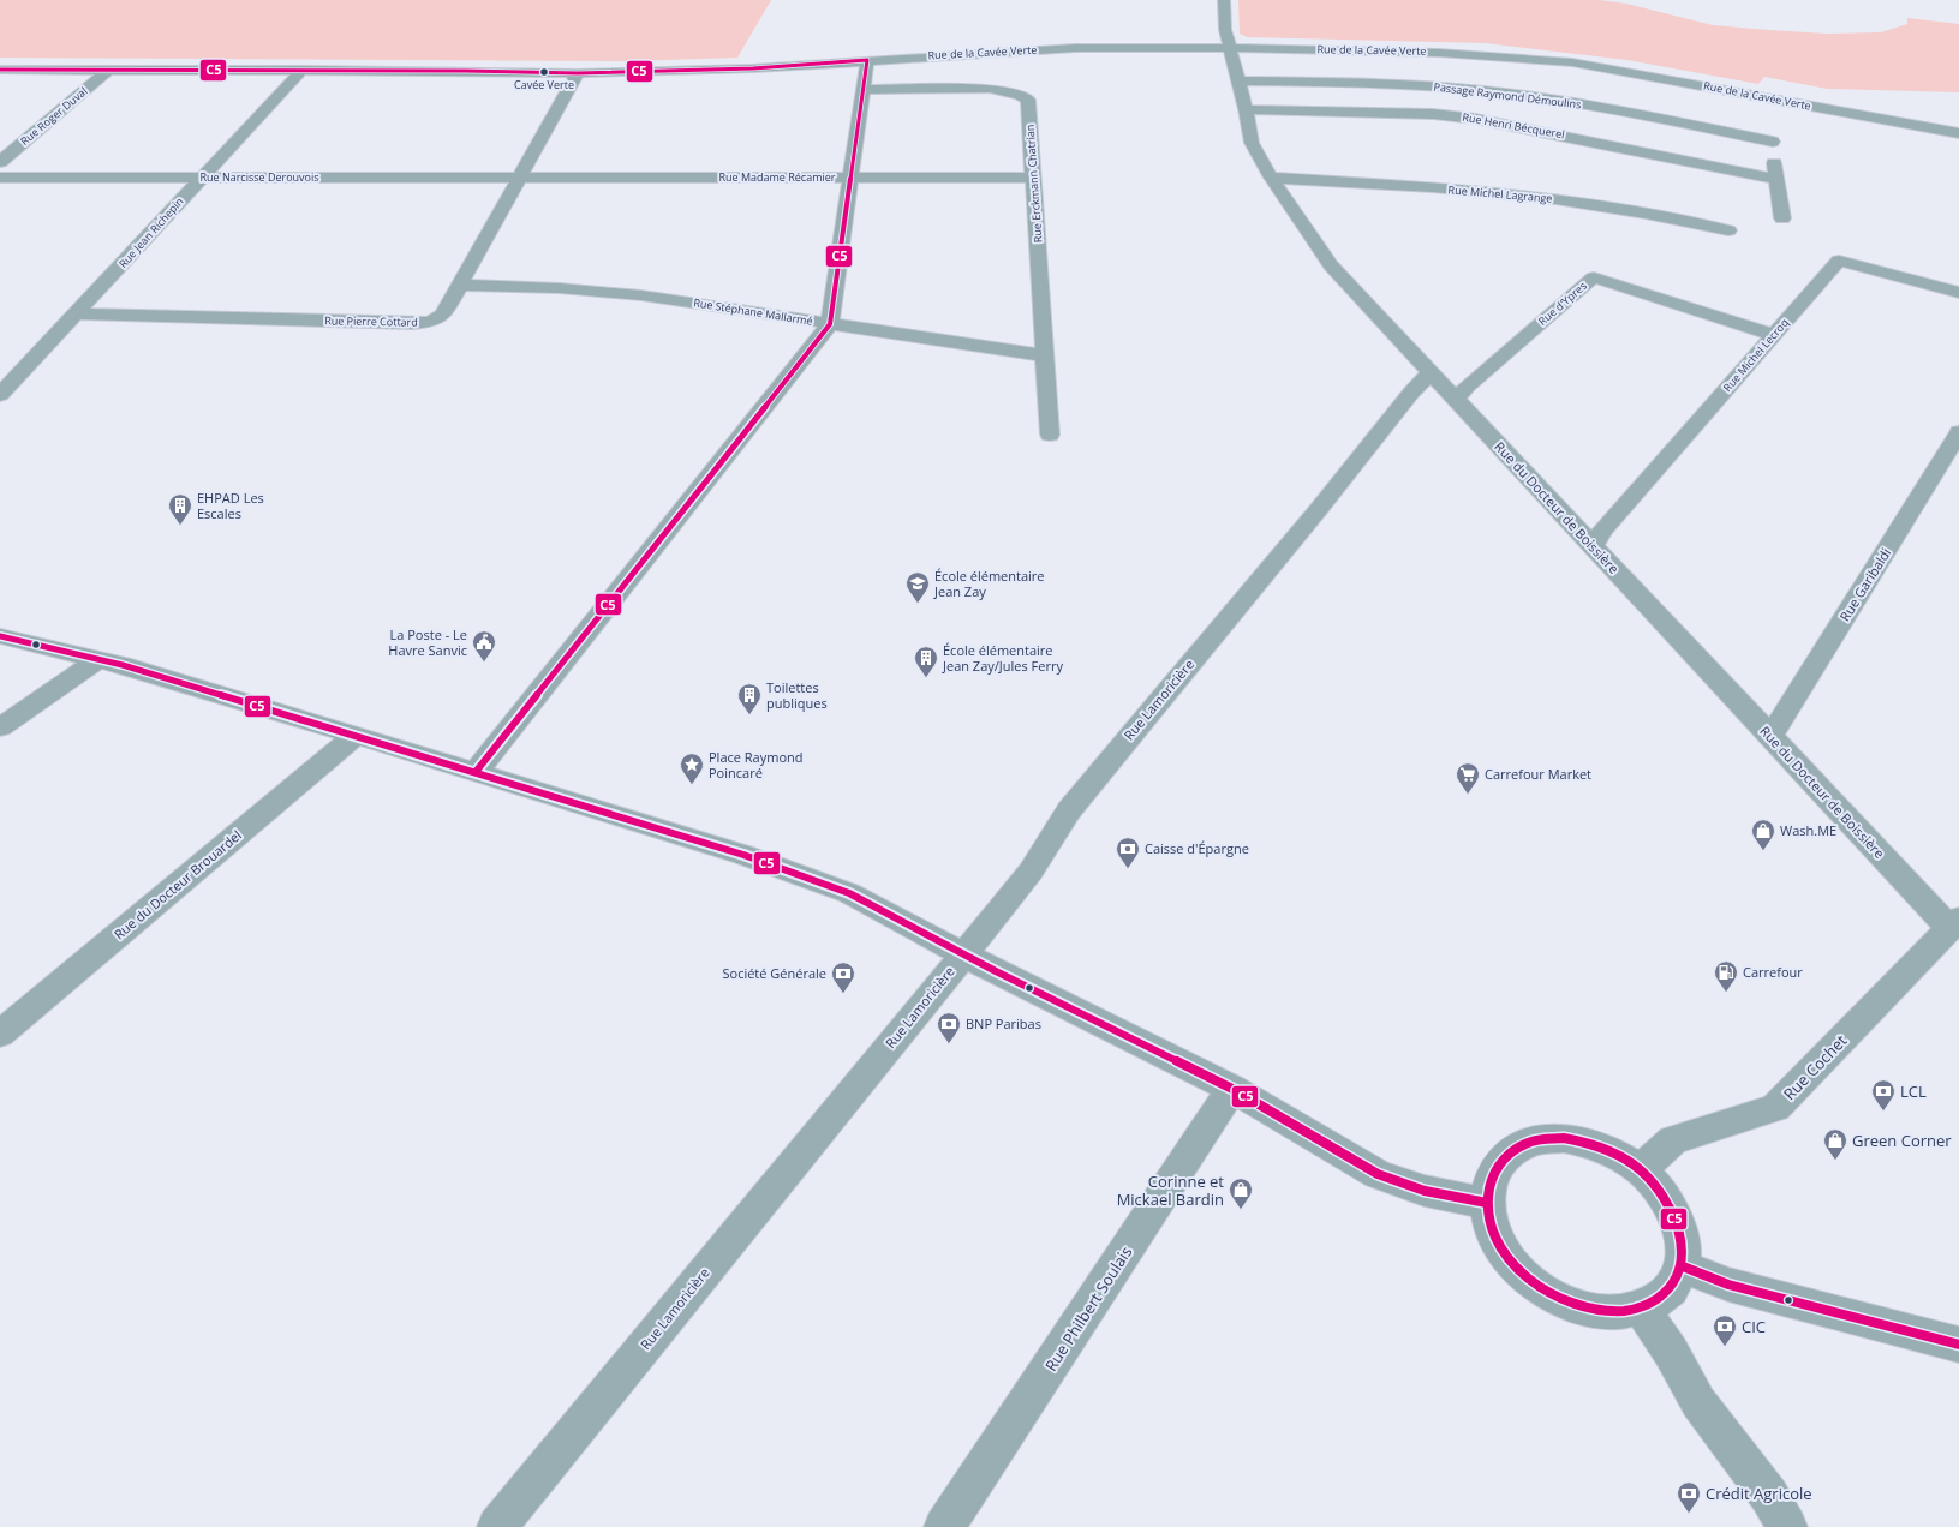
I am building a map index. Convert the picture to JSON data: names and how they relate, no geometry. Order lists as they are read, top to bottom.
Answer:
{
  "streets": {
    "street": [
      "Rue de la Cavée Verte",
      "Passage Raymond Démoulins",
      "Rue Roger Duval",
      "Rue Henri Bécquerel",
      "Rue Narcisse Derouvois",
      "Rue Madame Récamier",
      "Rue Erckmann Chatrian",
      "Rue Michel Lagrange",
      "Rue Jean Richepin",
      "Rue d'Ypres",
      "Rue Stéphane Mallarmé",
      "Rue Pierre Cottard",
      "Rue Michel Lecroq",
      "Rue du Docteur de Boissière",
      "Rue Garibaldi",
      "Rue Lamoricière",
      "Rue du Docteur Brouardel",
      "Rue Cochet",
      "Rue Philbert Soulais"
    ]
  },
  "crossings": [
    ["Rue de la Cavée Verte", "Rue Roger Duval"],
    ["Rue de la Cavée Verte", "Rue Jean Richepin"],
    ["Rue de la Cavée Verte", "Rue Pierre Cottard"],
    ["Rue de la Cavée Verte", "Rue du Docteur de Boissière"],
    ["Passage Raymond Démoulins", "Rue Henri Bécquerel"],
    ["Passage Raymond Démoulins", "Rue du Docteur de Boissière"],
    ["Rue Henri Bécquerel", "Rue du Docteur de Boissière"],
    ["Rue Narcisse Derouvois", "Rue Madame Récamier"],
    ["Rue Narcisse Derouvois", "Rue Jean Richepin"],
    ["Rue Narcisse Derouvois", "Rue Pierre Cottard"],
    ["Rue Madame Récamier", "Rue Erckmann Chatrian"],
    ["Rue Madame Récamier", "Rue Pierre Cottard"],
    ["Rue Erckmann Chatrian", "Rue Stéphane Mallarmé"],
    ["Rue Michel Lagrange", "Rue du Docteur de Boissière"],
    ["Rue Jean Richepin", "Rue Pierre Cottard"],
    ["Rue d'Ypres", "Rue Michel Lecroq"],
    ["Rue d'Ypres", "Rue du Docteur de Boissière"],
    ["Rue Stéphane Mallarmé", "Rue Pierre Cottard"],
    ["Rue Michel Lecroq", "Rue du Docteur de Boissière"],
    ["Rue du Docteur de Boissière", "Rue Garibaldi"],
    ["Rue du Docteur de Boissière", "Rue Lamoricière"],
    ["Rue du Docteur de Boissière", "Rue Cochet"]
  ],
  "places": {
    "other": ["Cavée Verte"],
    "building": ["EHPAD Les Escales", "École élémentaire Jean Zay/Jules Ferry", "Toilettes publiques"],
    "school or university": ["École élémentaire Jean Zay"],
    "public building": ["La Poste - Le Havre Sanvic"],
    "place": ["Place Raymond Poincaré"],
    "supermarket": ["Carrefour Market"],
    "shop": ["Wash.ME", "Green Corner", "Corinne et Mickael Bardin"],
    "bank": [
      "Caisse d'Épargne",
      "Société Générale",
      "BNP Paribas",
      "LCL",
      "CIC",
      "Crédit Agricole"
    ],
    "fuel station": ["Carrefour"]
  },
  "lines": ["transit line C5"]
}
